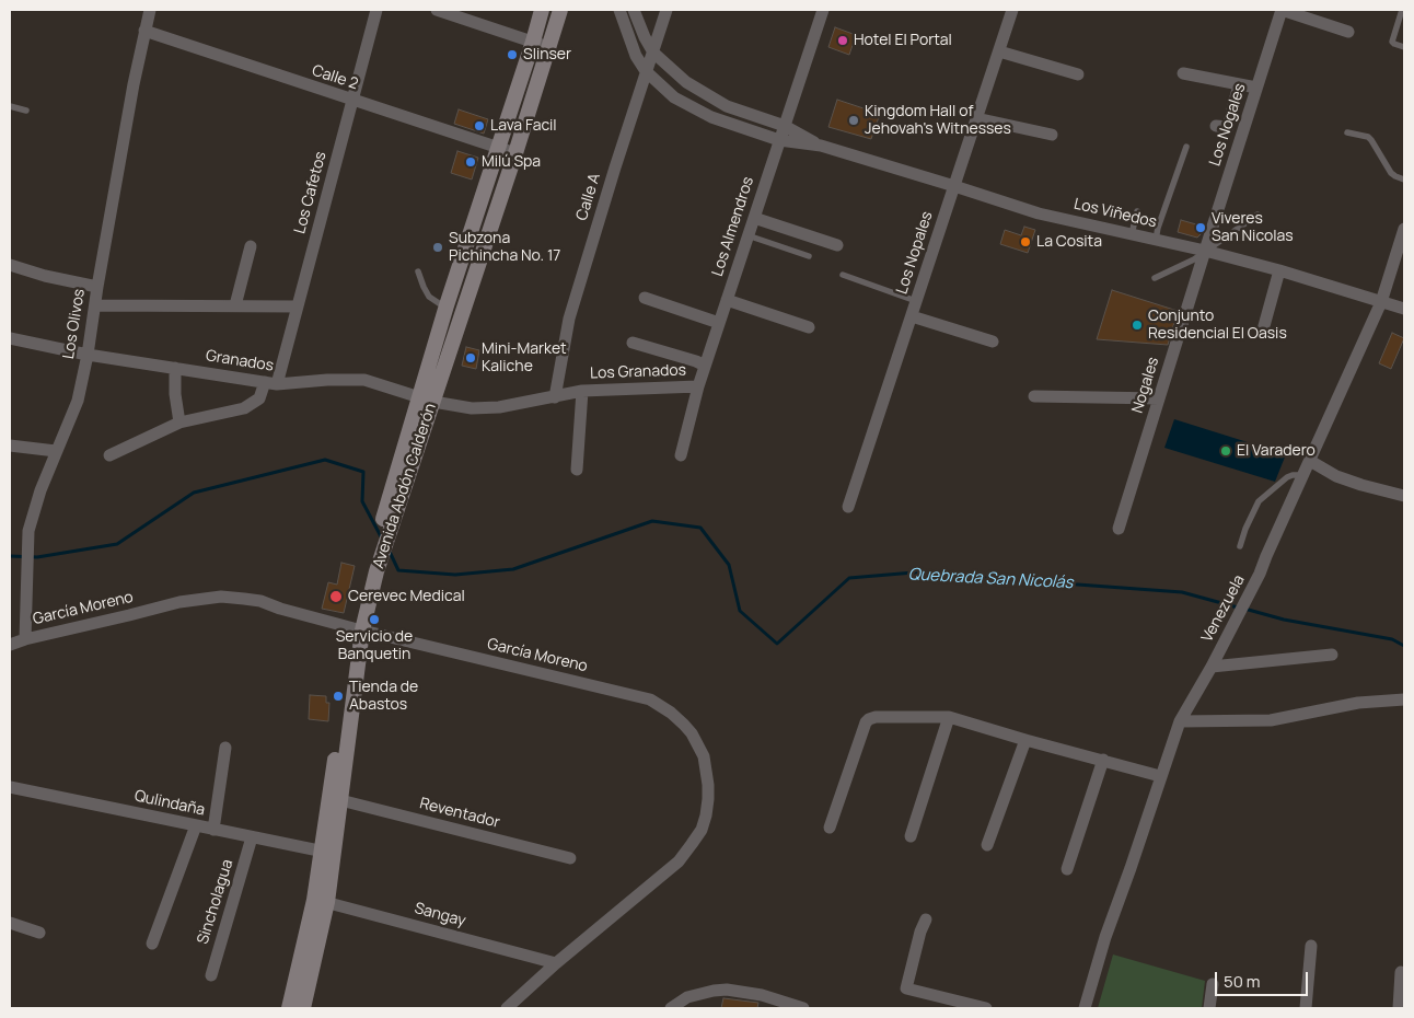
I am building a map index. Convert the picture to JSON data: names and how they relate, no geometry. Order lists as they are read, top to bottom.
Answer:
{
  "streets": {
    "main road": ["Avenida Abdón Calderón"],
    "street": [
      "Calle 2",
      "Los Nogales",
      "Los Cafetos",
      "Calle A",
      "Los Viñedos",
      "Los Almendros",
      "Los Nopales",
      "Los Olivos",
      "Granados",
      "Los Granados",
      "Nogales",
      "García Moreno",
      "Venezuela",
      "Qulindaña",
      "Reventador",
      "Sincholagua",
      "Sangay"
    ]
  },
  "crossings": [
    ["Calle 2", "Los Cafetos"],
    ["Calle 2", "Los Olivos"],
    ["Calle 2", "Avenida Abdón Calderón"],
    ["Los Nogales", "Los Viñedos"],
    ["Los Nogales", "Nogales"],
    ["Los Cafetos", "Granados"],
    ["Calle A", "Los Viñedos"],
    ["Calle A", "Los Granados"],
    ["Los Viñedos", "Los Almendros"],
    ["Los Viñedos", "Los Nopales"],
    ["Los Viñedos", "Nogales"],
    ["Los Viñedos", "Venezuela"],
    ["Los Almendros", "Los Granados"],
    ["Los Olivos", "Granados"],
    ["Los Olivos", "García Moreno"],
    ["Granados", "Los Granados"],
    ["Granados", "Avenida Abdón Calderón"],
    ["Los Granados", "Avenida Abdón Calderón"],
    ["Avenida Abdón Calderón", "García Moreno"],
    ["Avenida Abdón Calderón", "Qulindaña"],
    ["Avenida Abdón Calderón", "Reventador"],
    ["Avenida Abdón Calderón", "Sangay"],
    ["García Moreno", "Sangay"],
    ["Qulindaña", "Sincholagua"]
  ],
  "water": ["Quebrada San Nicolás"],
  "places": [
    "Hotel El Portal",
    "Slinser",
    "Kingdom Hall of Jehovah's Witnesses",
    "Lava Facil",
    "Milú Spa",
    "Viveres San Nicolas",
    "La Cosita",
    "Subzona Pichincha No. 17",
    "Conjunto Residencial El Oasis",
    "Mini-Market Kaliche",
    "El Varadero",
    "Cerevec Medical",
    "Servicio de Banquetin",
    "Tienda de Abastos"
  ],
  "scale_bar": "50 m"
}
